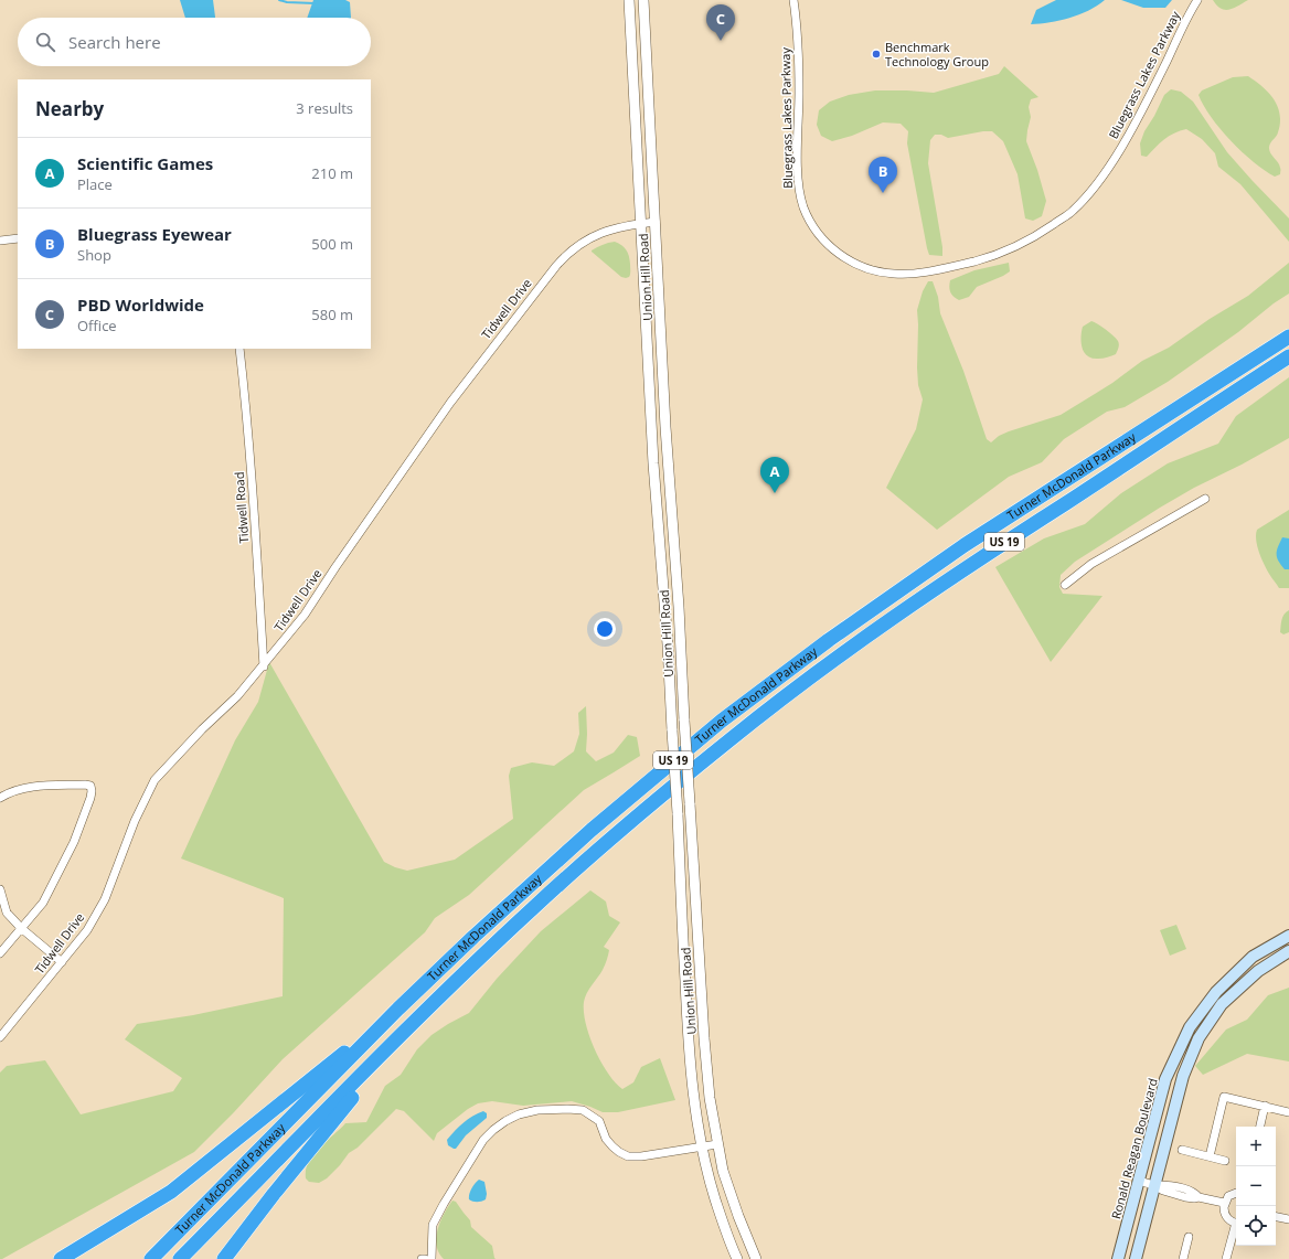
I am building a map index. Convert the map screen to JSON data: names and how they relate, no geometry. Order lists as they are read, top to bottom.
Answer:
{
  "streets": {
    "highway": ["Turner McDonald Parkway", "US 19"],
    "main road": ["Ronald Reagan Boulevard"],
    "street": [
      "Bluegrass Lakes Parkway",
      "Union Hill Road",
      "Tidwell Drive",
      "Tidwell Road"
    ]
  },
  "crossings": [
    ["Union Hill Road", "Tidwell Drive"],
    ["Tidwell Drive", "Tidwell Road"]
  ],
  "places": ["Benchmark Technology Group"],
  "page": {
    "pins": ["C", "B", "A"],
    "search": "Search here",
    "heading": ["Nearby", "3 results"],
    "list": [
      {
        "mark": "A",
        "name": "Scientific Games",
        "note": "Place",
        "value": "210 m"
      },
      {
        "mark": "B",
        "name": "Bluegrass Eyewear",
        "note": "Shop",
        "value": "500 m"
      },
      {
        "mark": "C",
        "name": "PBD Worldwide",
        "note": "Office",
        "value": "580 m"
      }
    ],
    "map_buttons": ["+", "−"]
  }
}
